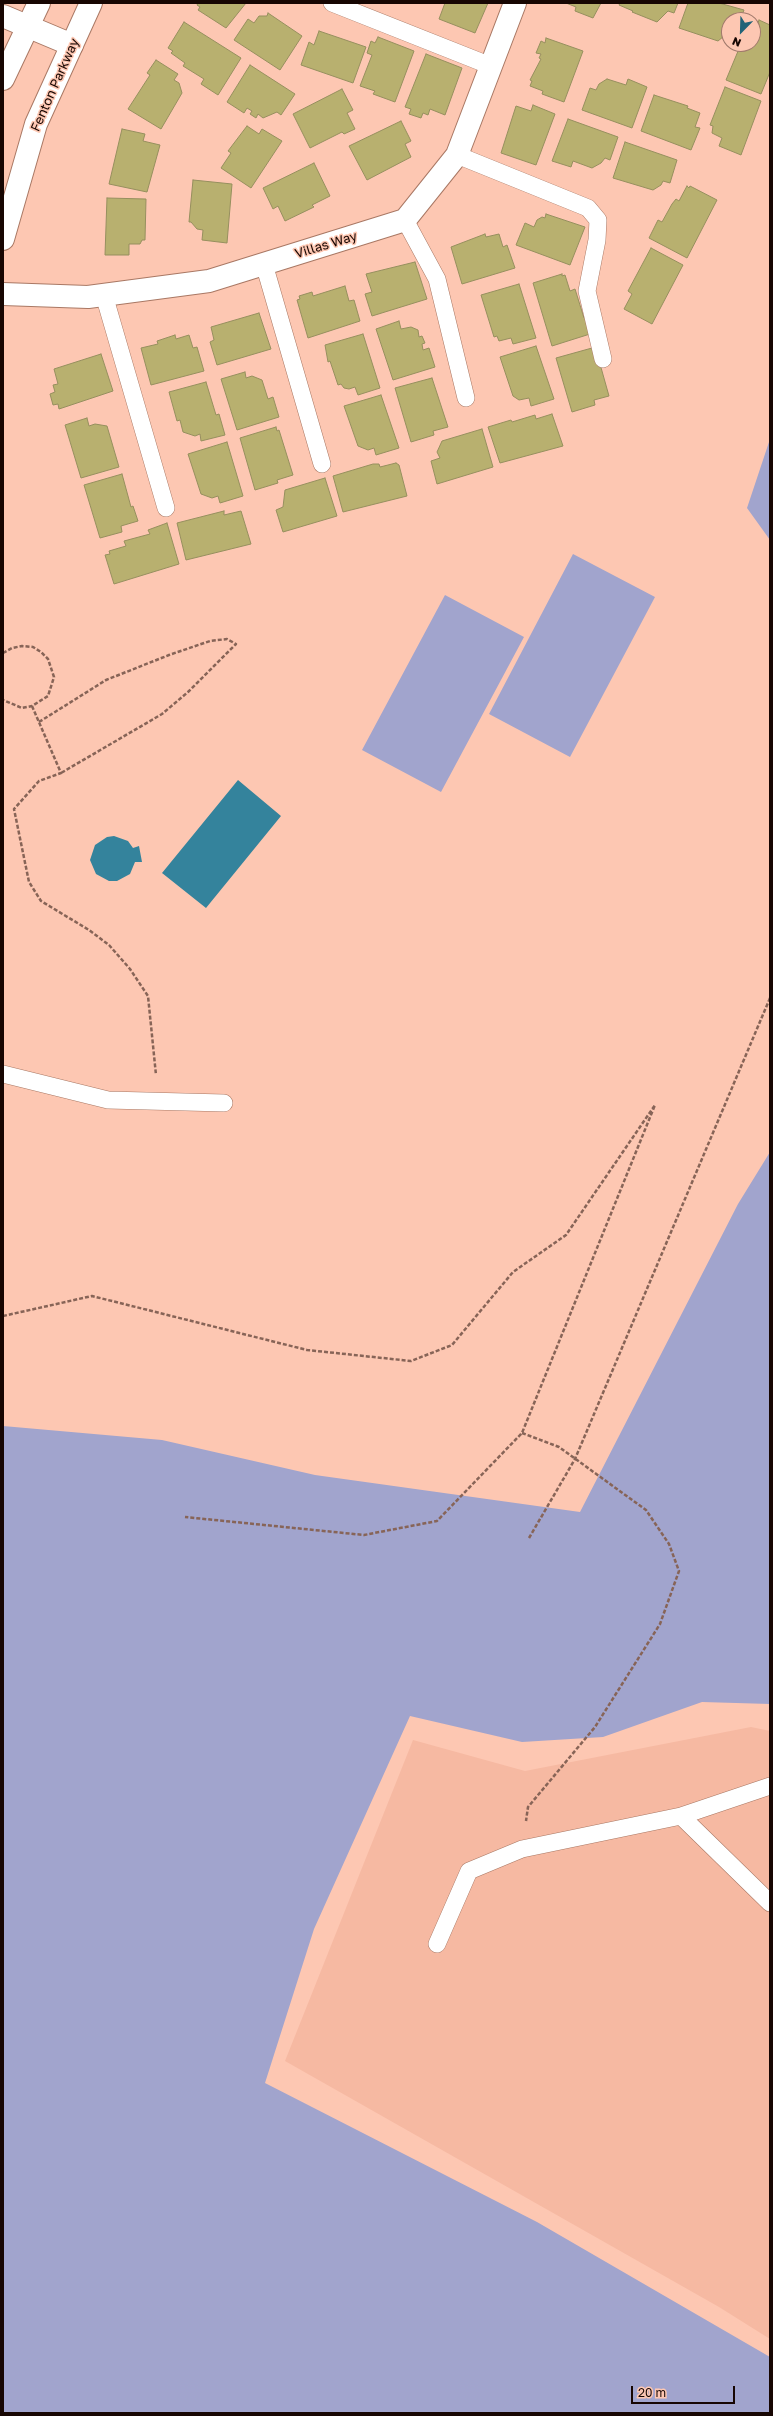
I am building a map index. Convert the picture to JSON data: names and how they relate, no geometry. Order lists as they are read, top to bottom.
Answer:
{
  "streets": {
    "street": ["Fenton Parkway", "Villas Way"]
  },
  "scale_bar": "20 m",
  "north": "bottom left"
}
